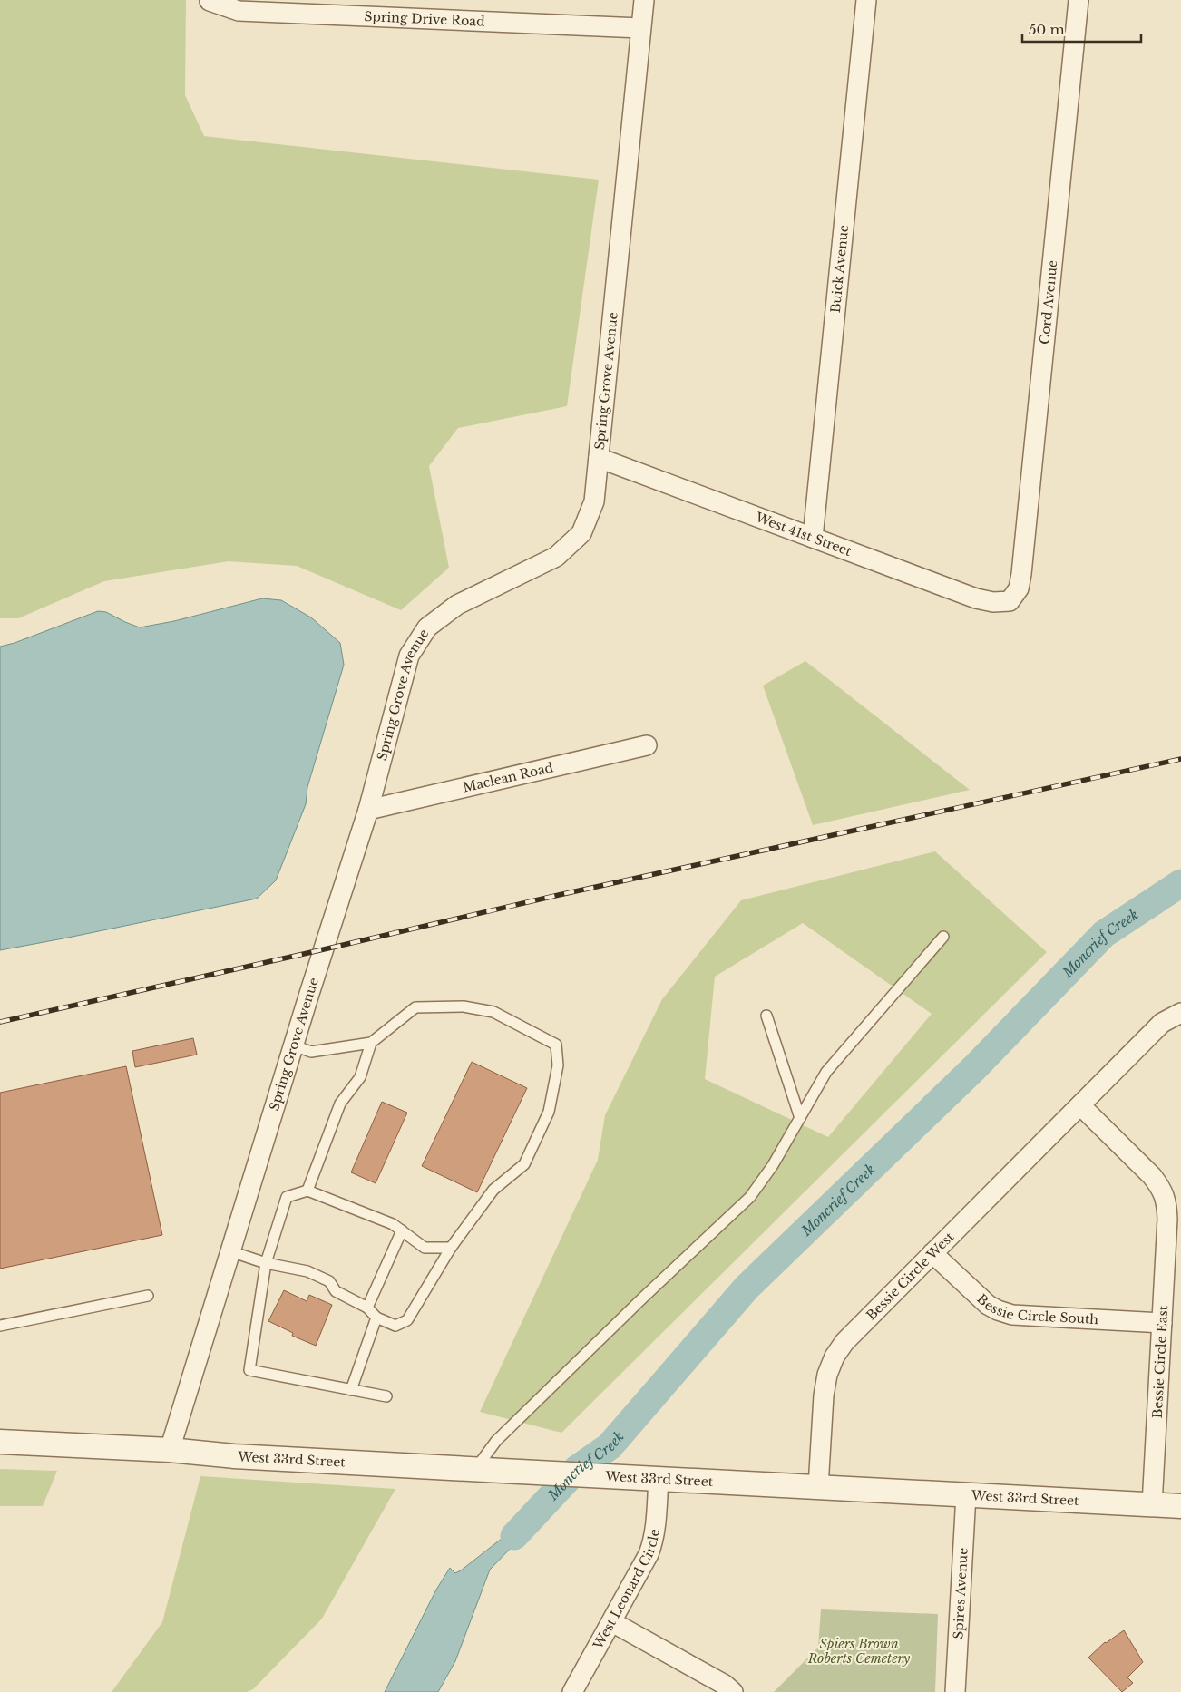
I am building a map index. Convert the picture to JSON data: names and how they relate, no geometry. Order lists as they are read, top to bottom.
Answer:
{
  "streets": {
    "street": [
      "Spring Drive Road",
      "Buick Avenue",
      "Cord Avenue",
      "Spring Grove Avenue",
      "West 41st Street",
      "Maclean Road",
      "Bessie Circle West",
      "Bessie Circle South",
      "Bessie Circle East",
      "West 33rd Street",
      "West Leonard Circle",
      "Spires Avenue"
    ]
  },
  "crossings": [
    ["Spring Drive Road", "Spring Grove Avenue"],
    ["Buick Avenue", "West 41st Street"],
    ["Cord Avenue", "West 41st Street"],
    ["Spring Grove Avenue", "West 41st Street"],
    ["Spring Grove Avenue", "Maclean Road"],
    ["Spring Grove Avenue", "West 33rd Street"],
    ["Bessie Circle West", "Bessie Circle South"],
    ["Bessie Circle West", "Bessie Circle East"],
    ["Bessie Circle West", "West 33rd Street"],
    ["Bessie Circle South", "Bessie Circle East"],
    ["Bessie Circle East", "West 33rd Street"],
    ["West 33rd Street", "West Leonard Circle"],
    ["West 33rd Street", "Spires Avenue"]
  ],
  "water": ["Moncrief Creek"],
  "parks": ["Spiers Brown Roberts Cemetery"],
  "scale_bar": "50 m"
}
